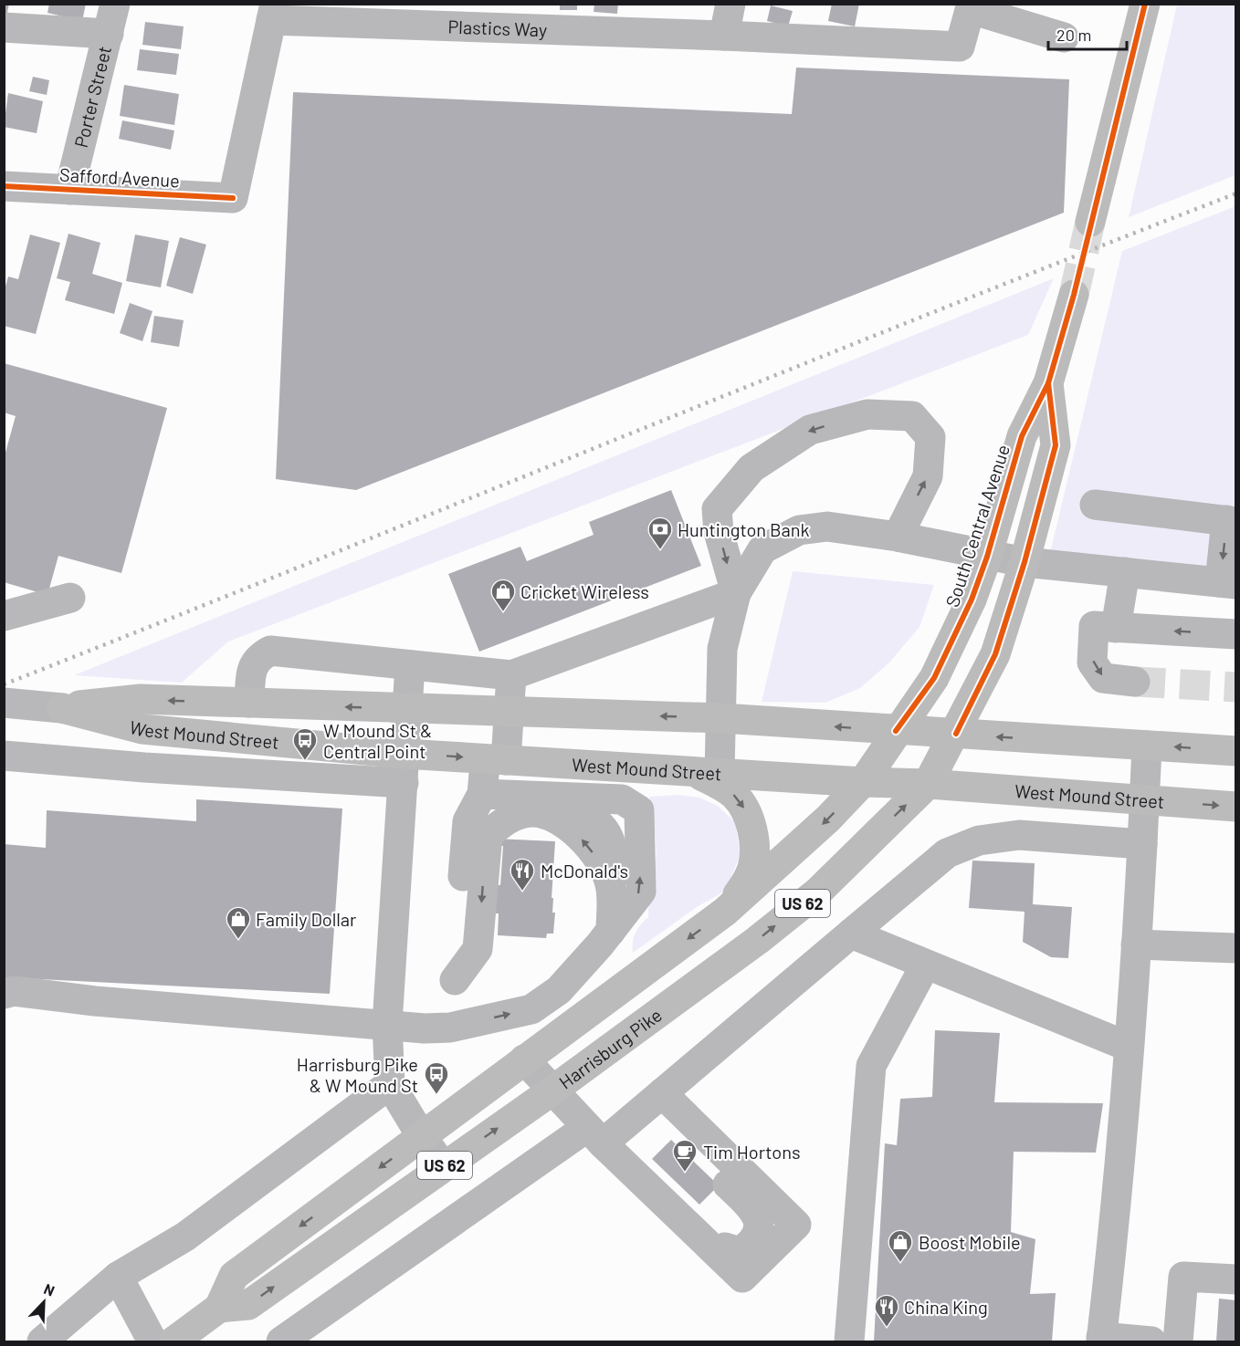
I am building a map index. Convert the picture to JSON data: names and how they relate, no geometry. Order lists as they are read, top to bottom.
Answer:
{
  "streets": {
    "main road": [
      "South Central Avenue",
      "West Mound Street",
      "US 62",
      "Harrisburg Pike"
    ],
    "street": ["Plastics Way", "Porter Street", "Safford Avenue"]
  },
  "crossings": [
    ["Plastics Way", "Safford Avenue"],
    ["Porter Street", "Safford Avenue"],
    ["South Central Avenue", "West Mound Street"],
    ["South Central Avenue", "US 62"],
    ["South Central Avenue", "Harrisburg Pike"],
    ["West Mound Street", "US 62"],
    ["West Mound Street", "Harrisburg Pike"],
    ["US 62", "Harrisburg Pike"]
  ],
  "places": {
    "bank": ["Huntington Bank"],
    "shop": ["Cricket Wireless", "Family Dollar", "Boost Mobile"],
    "bus stop": ["W Mound St & Central Point", "Harrisburg Pike & W Mound St"],
    "restaurant": ["McDonald's", "China King"],
    "cafe": ["Tim Hortons"]
  },
  "scale_bar": "20 m",
  "north": "top right"
}
